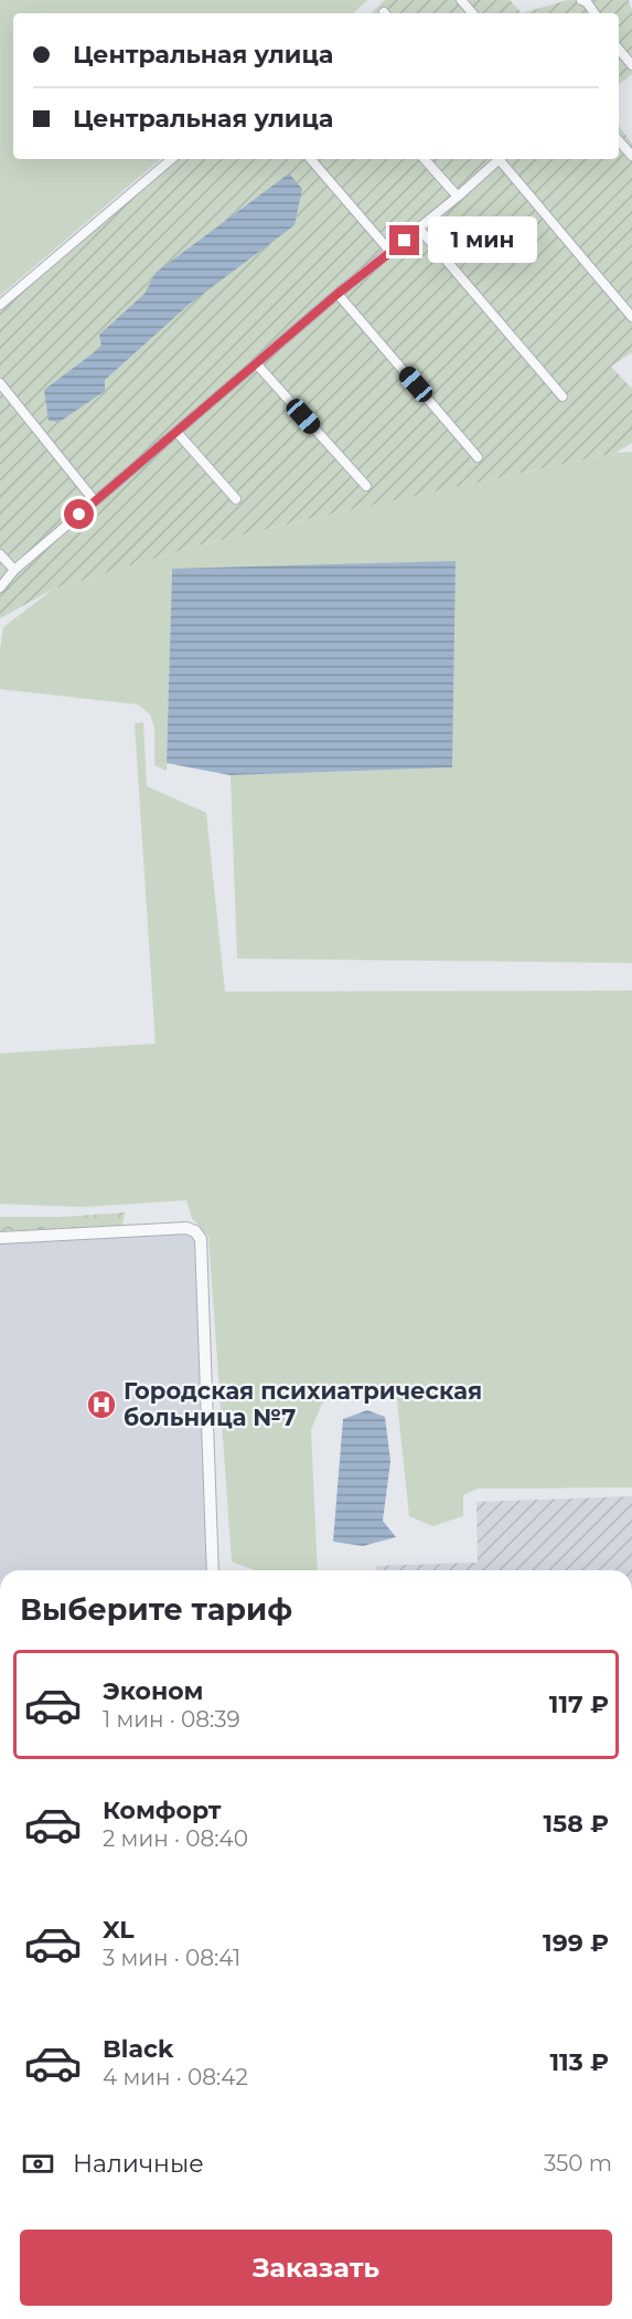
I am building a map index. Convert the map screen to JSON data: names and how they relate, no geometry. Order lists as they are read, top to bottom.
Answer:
{
  "places": {
    "hospital": ["Городская психиатрическая больница №7"]
  },
  "page": {
    "banner": ["Центральная улица", "Центральная улица"],
    "bubble": "1 мин",
    "heading": "Выберите тариф",
    "list": [
      {
        "name": "Эконом",
        "note": "1 мин · 08:39",
        "value": "117 ₽"
      },
      {
        "name": "Комфорт",
        "note": "2 мин · 08:40",
        "value": "158 ₽"
      },
      {
        "name": "XL",
        "note": "3 мин · 08:41",
        "value": "199 ₽"
      },
      {
        "name": "Black",
        "note": "4 мин · 08:42",
        "value": "113 ₽"
      }
    ],
    "pay": ["Наличные", "350 m"],
    "buttons": "Заказать"
  }
}
